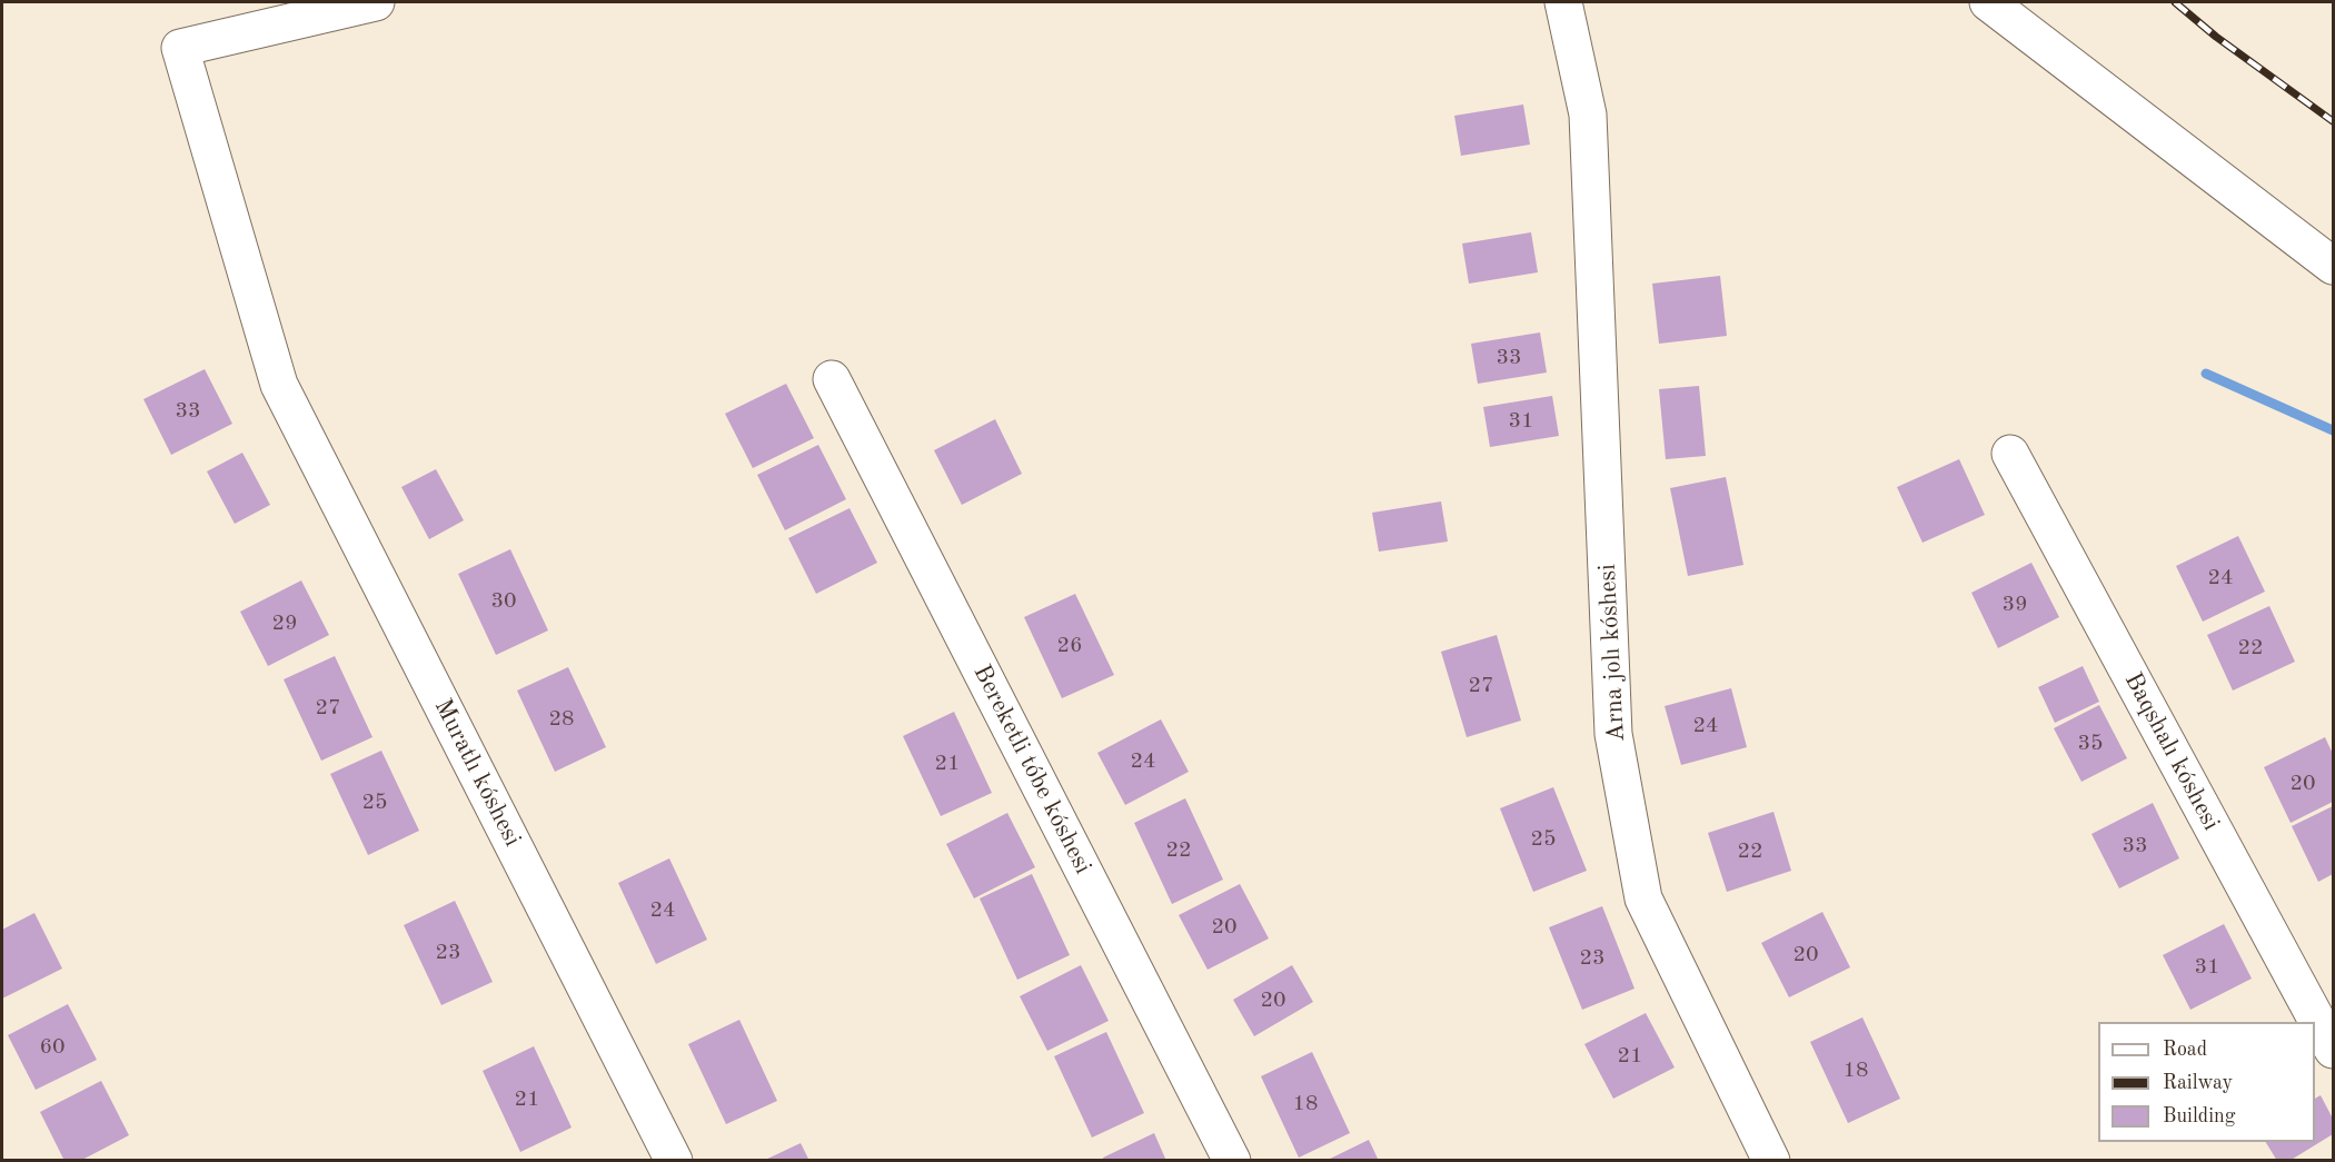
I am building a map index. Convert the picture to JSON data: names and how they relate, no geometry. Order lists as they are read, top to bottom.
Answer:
{
  "streets": {
    "street": [
      "Arna jolı kóshesi",
      "Baqshalı kóshesi",
      "Bereketli tóbe kóshesi",
      "Muratlı kóshesi"
    ]
  },
  "house_numbers": [
    "33",
    "33",
    "31",
    "24",
    "30",
    "39",
    "29",
    "26",
    "22",
    "27",
    "27",
    "28",
    "24",
    "35",
    "24",
    "21",
    "20",
    "25",
    "25",
    "33",
    "22",
    "22",
    "24",
    "20",
    "23",
    "20",
    "23",
    "31",
    "20",
    "60",
    "21",
    "18",
    "21",
    "18"
  ],
  "legend": ["Road", "Railway", "Building"]
}
